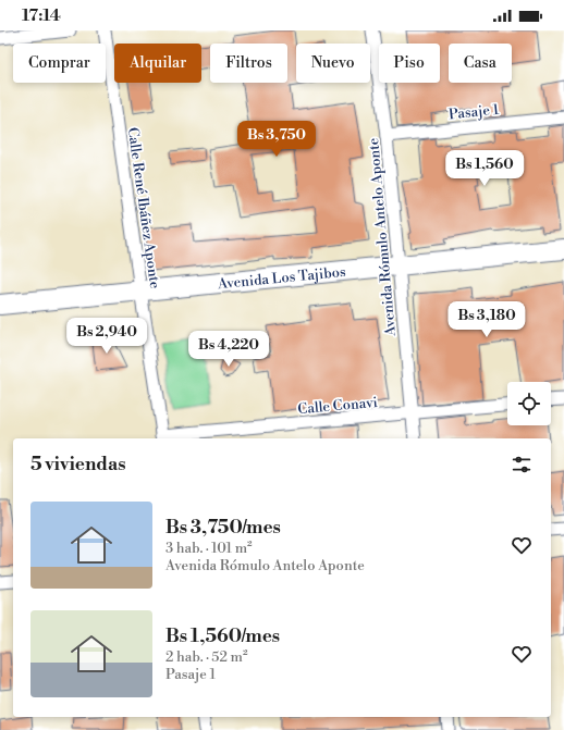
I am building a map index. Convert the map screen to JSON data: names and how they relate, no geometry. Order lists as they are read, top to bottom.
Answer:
{
  "streets": {
    "main road": ["Avenida Los Tajibos"],
    "street": [
      "Pasaje 1",
      "Calle René Ibáñez Aponte",
      "Avenida Rómulo Antelo Aponte",
      "Calle Conavi"
    ]
  },
  "crossings": [
    ["Pasaje 1", "Avenida Rómulo Antelo Aponte"],
    ["Calle René Ibáñez Aponte", "Avenida Los Tajibos"],
    ["Calle René Ibáñez Aponte", "Calle Conavi"],
    ["Avenida Rómulo Antelo Aponte", "Avenida Los Tajibos"],
    ["Avenida Rómulo Antelo Aponte", "Calle Conavi"]
  ],
  "page": {
    "status": "17:14",
    "chip": [
      "Comprar",
      "Alquilar",
      "Filtros",
      "Nuevo",
      "Piso",
      "Casa"
    ],
    "price": [
      "Bs 3,750",
      "Bs 1,560",
      "Bs 3,180",
      "Bs 2,940",
      "Bs 4,220"
    ],
    "heading": "5 viviendas",
    "list": [
      {
        "name": "Bs 3,750/mes",
        "note": "3 hab. · 101 m² · Avenida Rómulo Antelo Aponte"
      },
      {
        "name": "Bs 1,560/mes",
        "note": "2 hab. · 52 m² · Pasaje 1"
      }
    ]
  }
}
